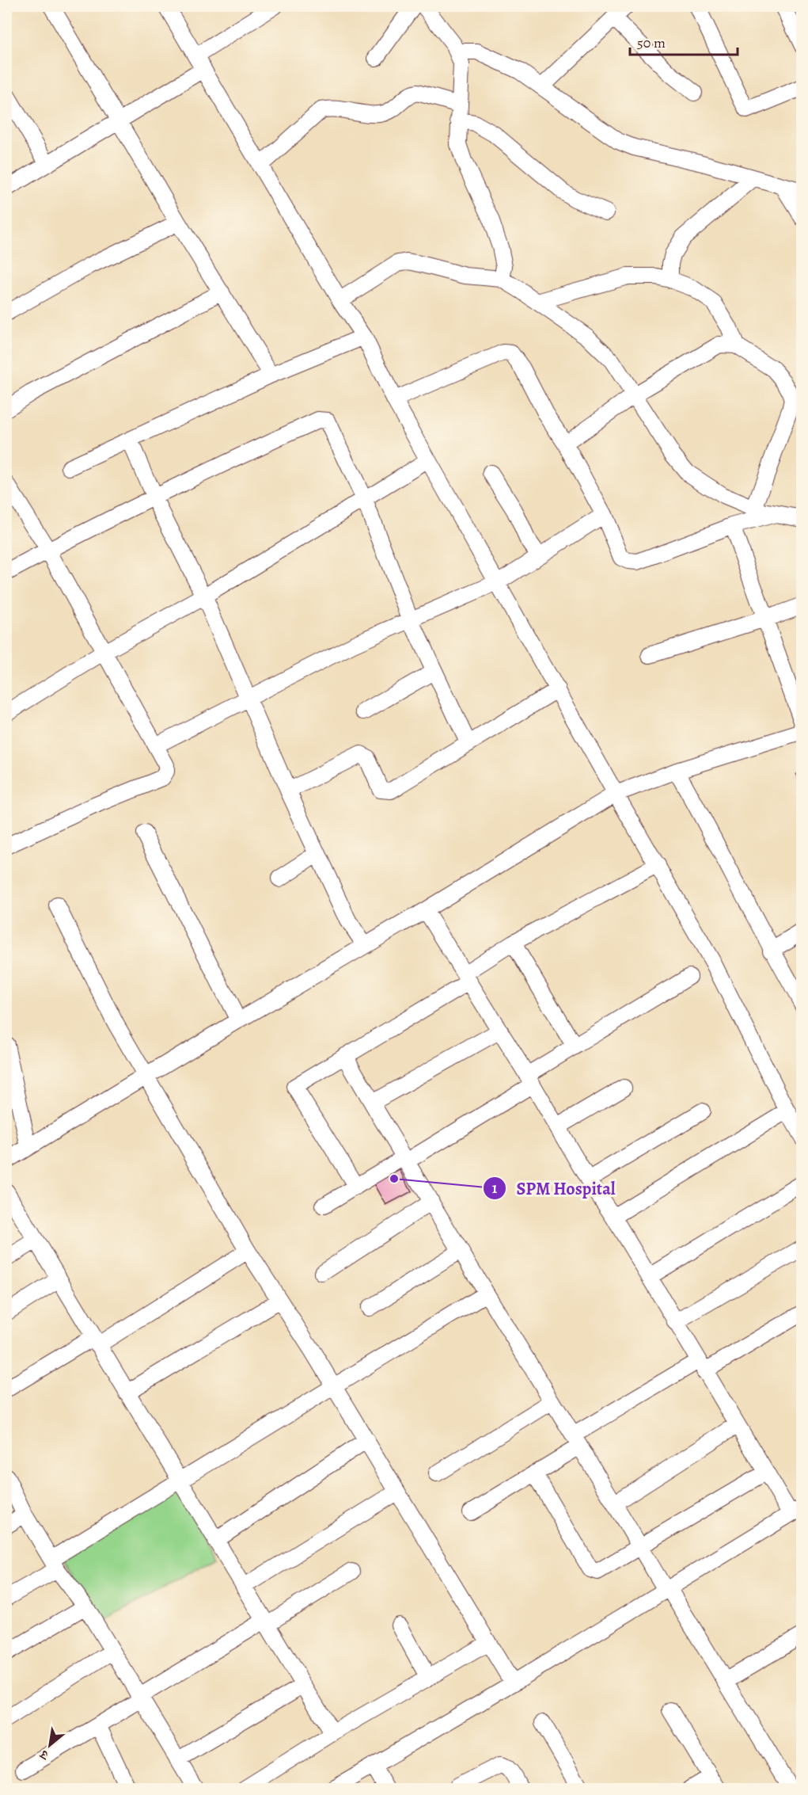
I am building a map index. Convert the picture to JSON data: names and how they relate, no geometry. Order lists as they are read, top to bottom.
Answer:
{
  "places": ["SPM Hospital"],
  "scale_bar": "50 m",
  "north": "bottom left"
}
